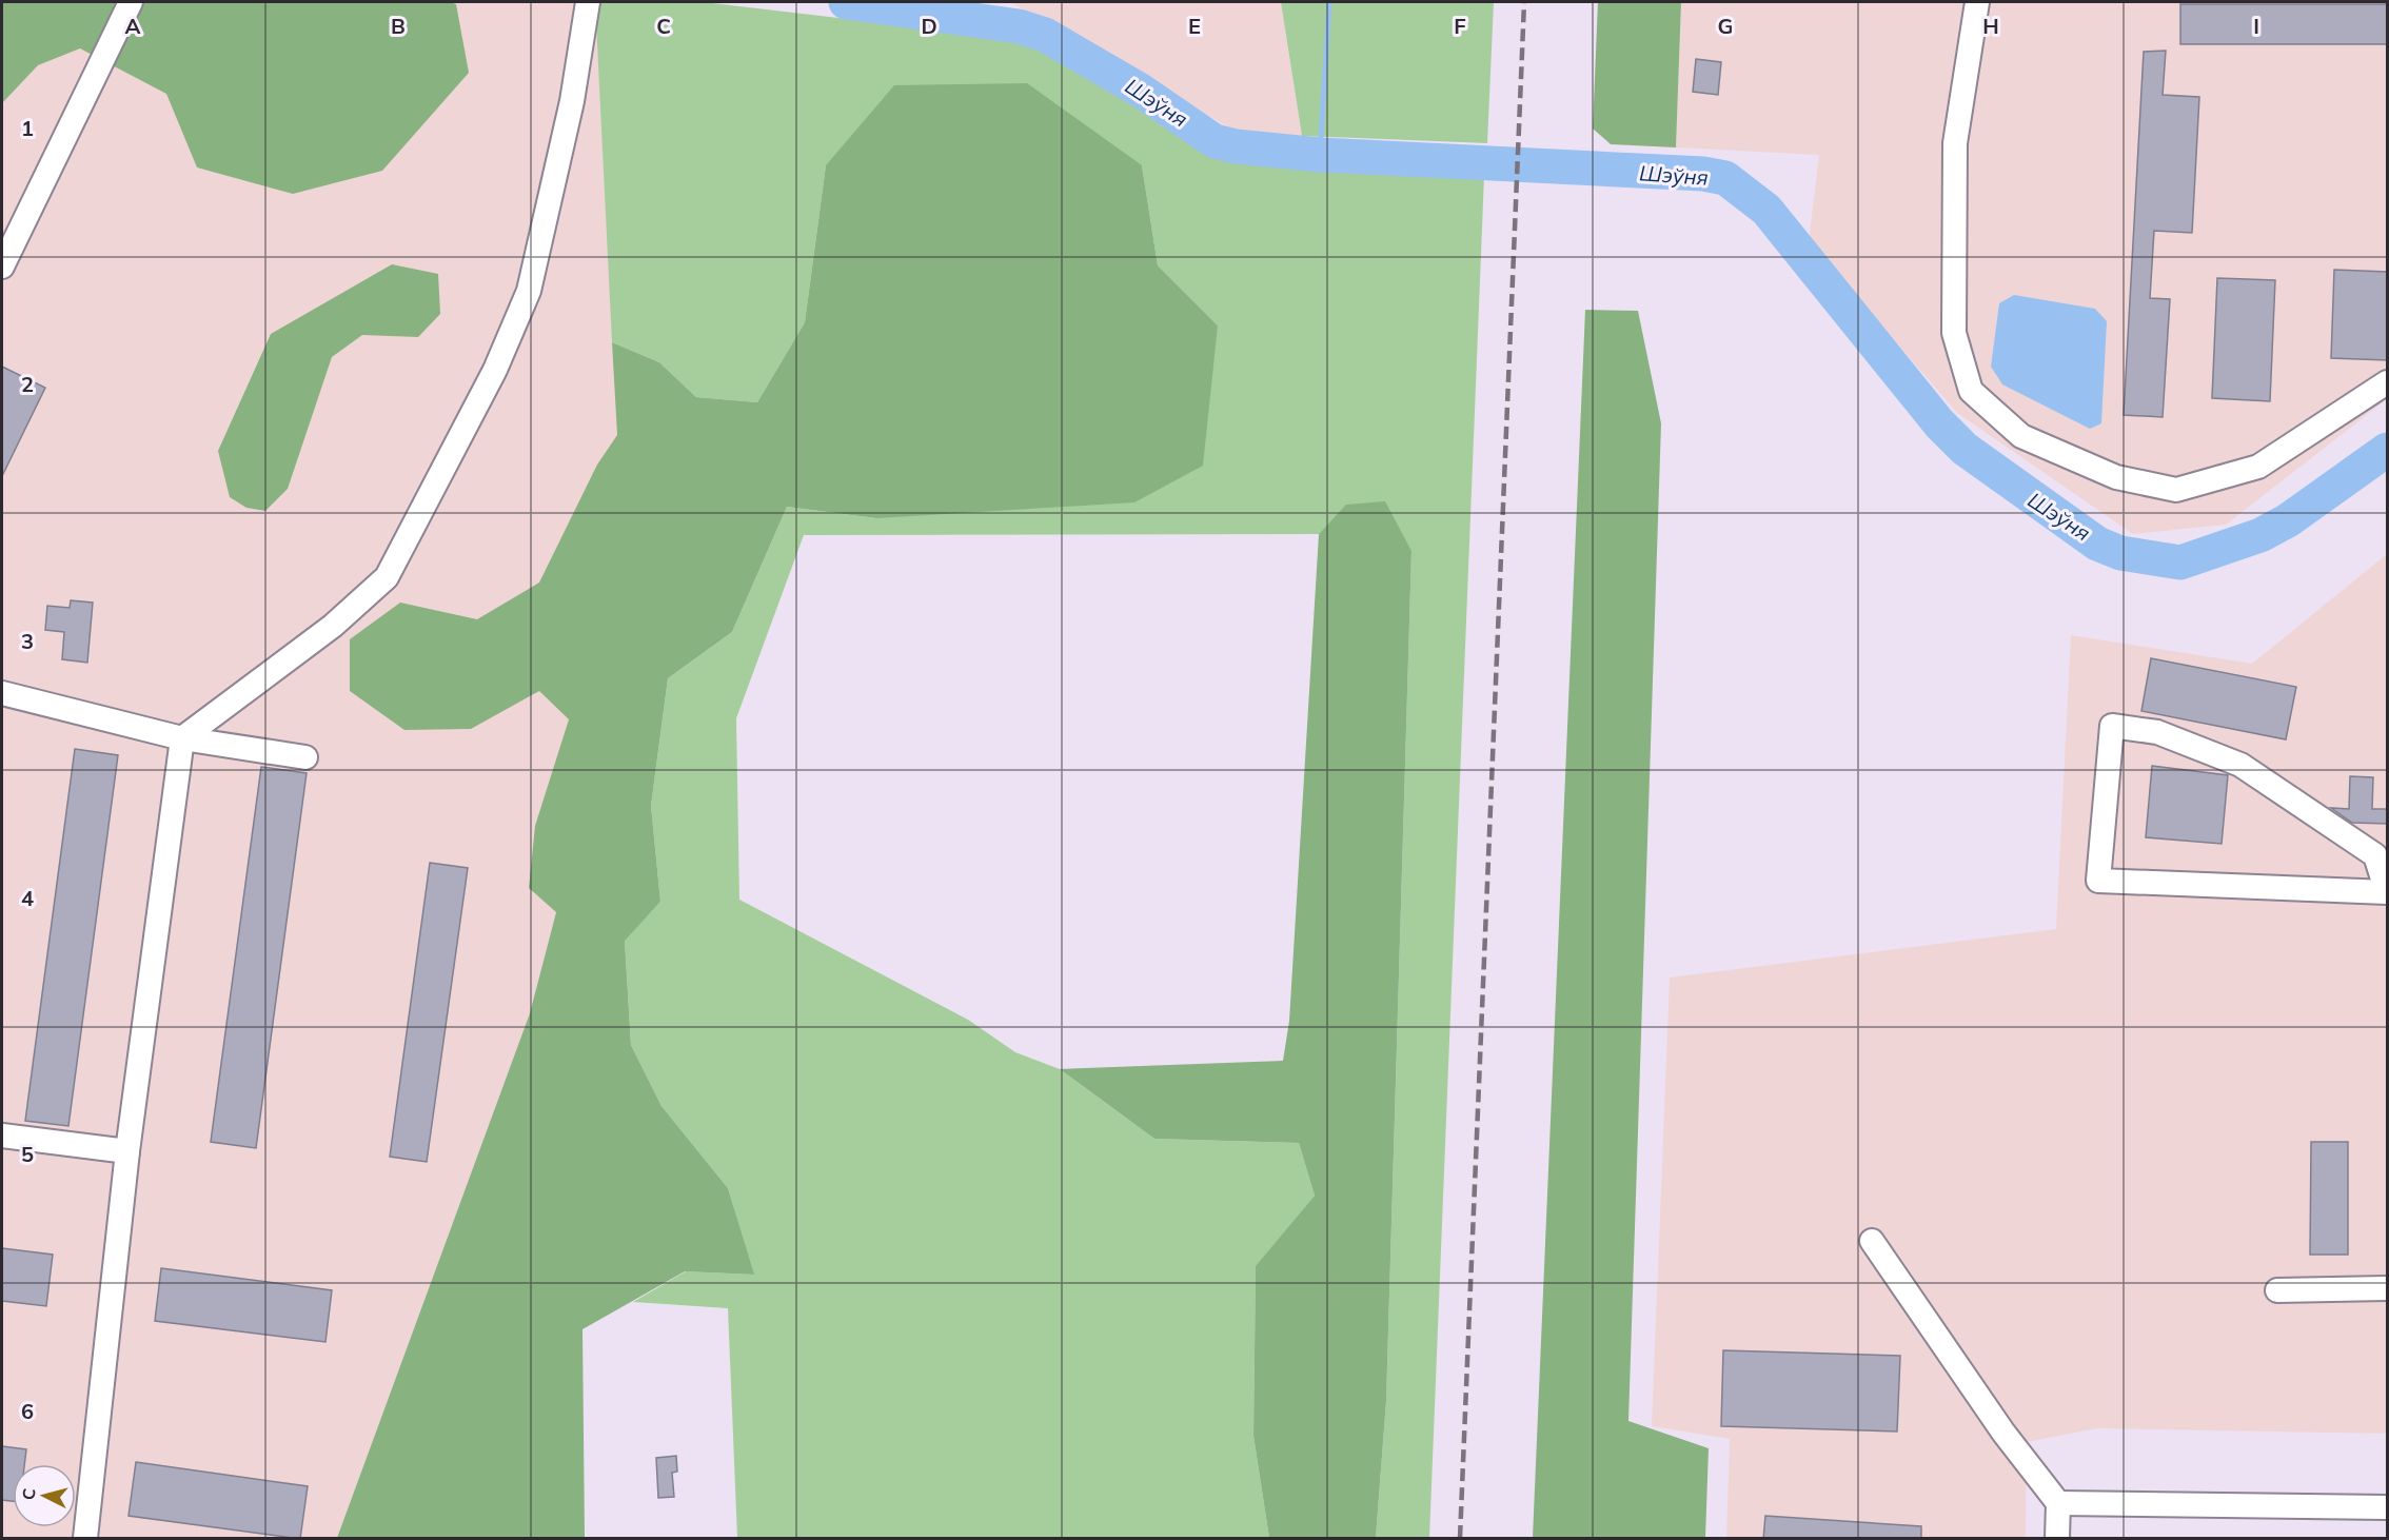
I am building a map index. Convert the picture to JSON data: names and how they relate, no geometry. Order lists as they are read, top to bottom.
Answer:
{
  "water": ["Шэўня"],
  "north": "left",
  "grid": {
    "columns": [
      "A",
      "B",
      "C",
      "D",
      "E",
      "F",
      "G",
      "H",
      "I"
    ],
    "rows": [
      "1",
      "2",
      "3",
      "4",
      "5",
      "6"
    ]
  }
}
